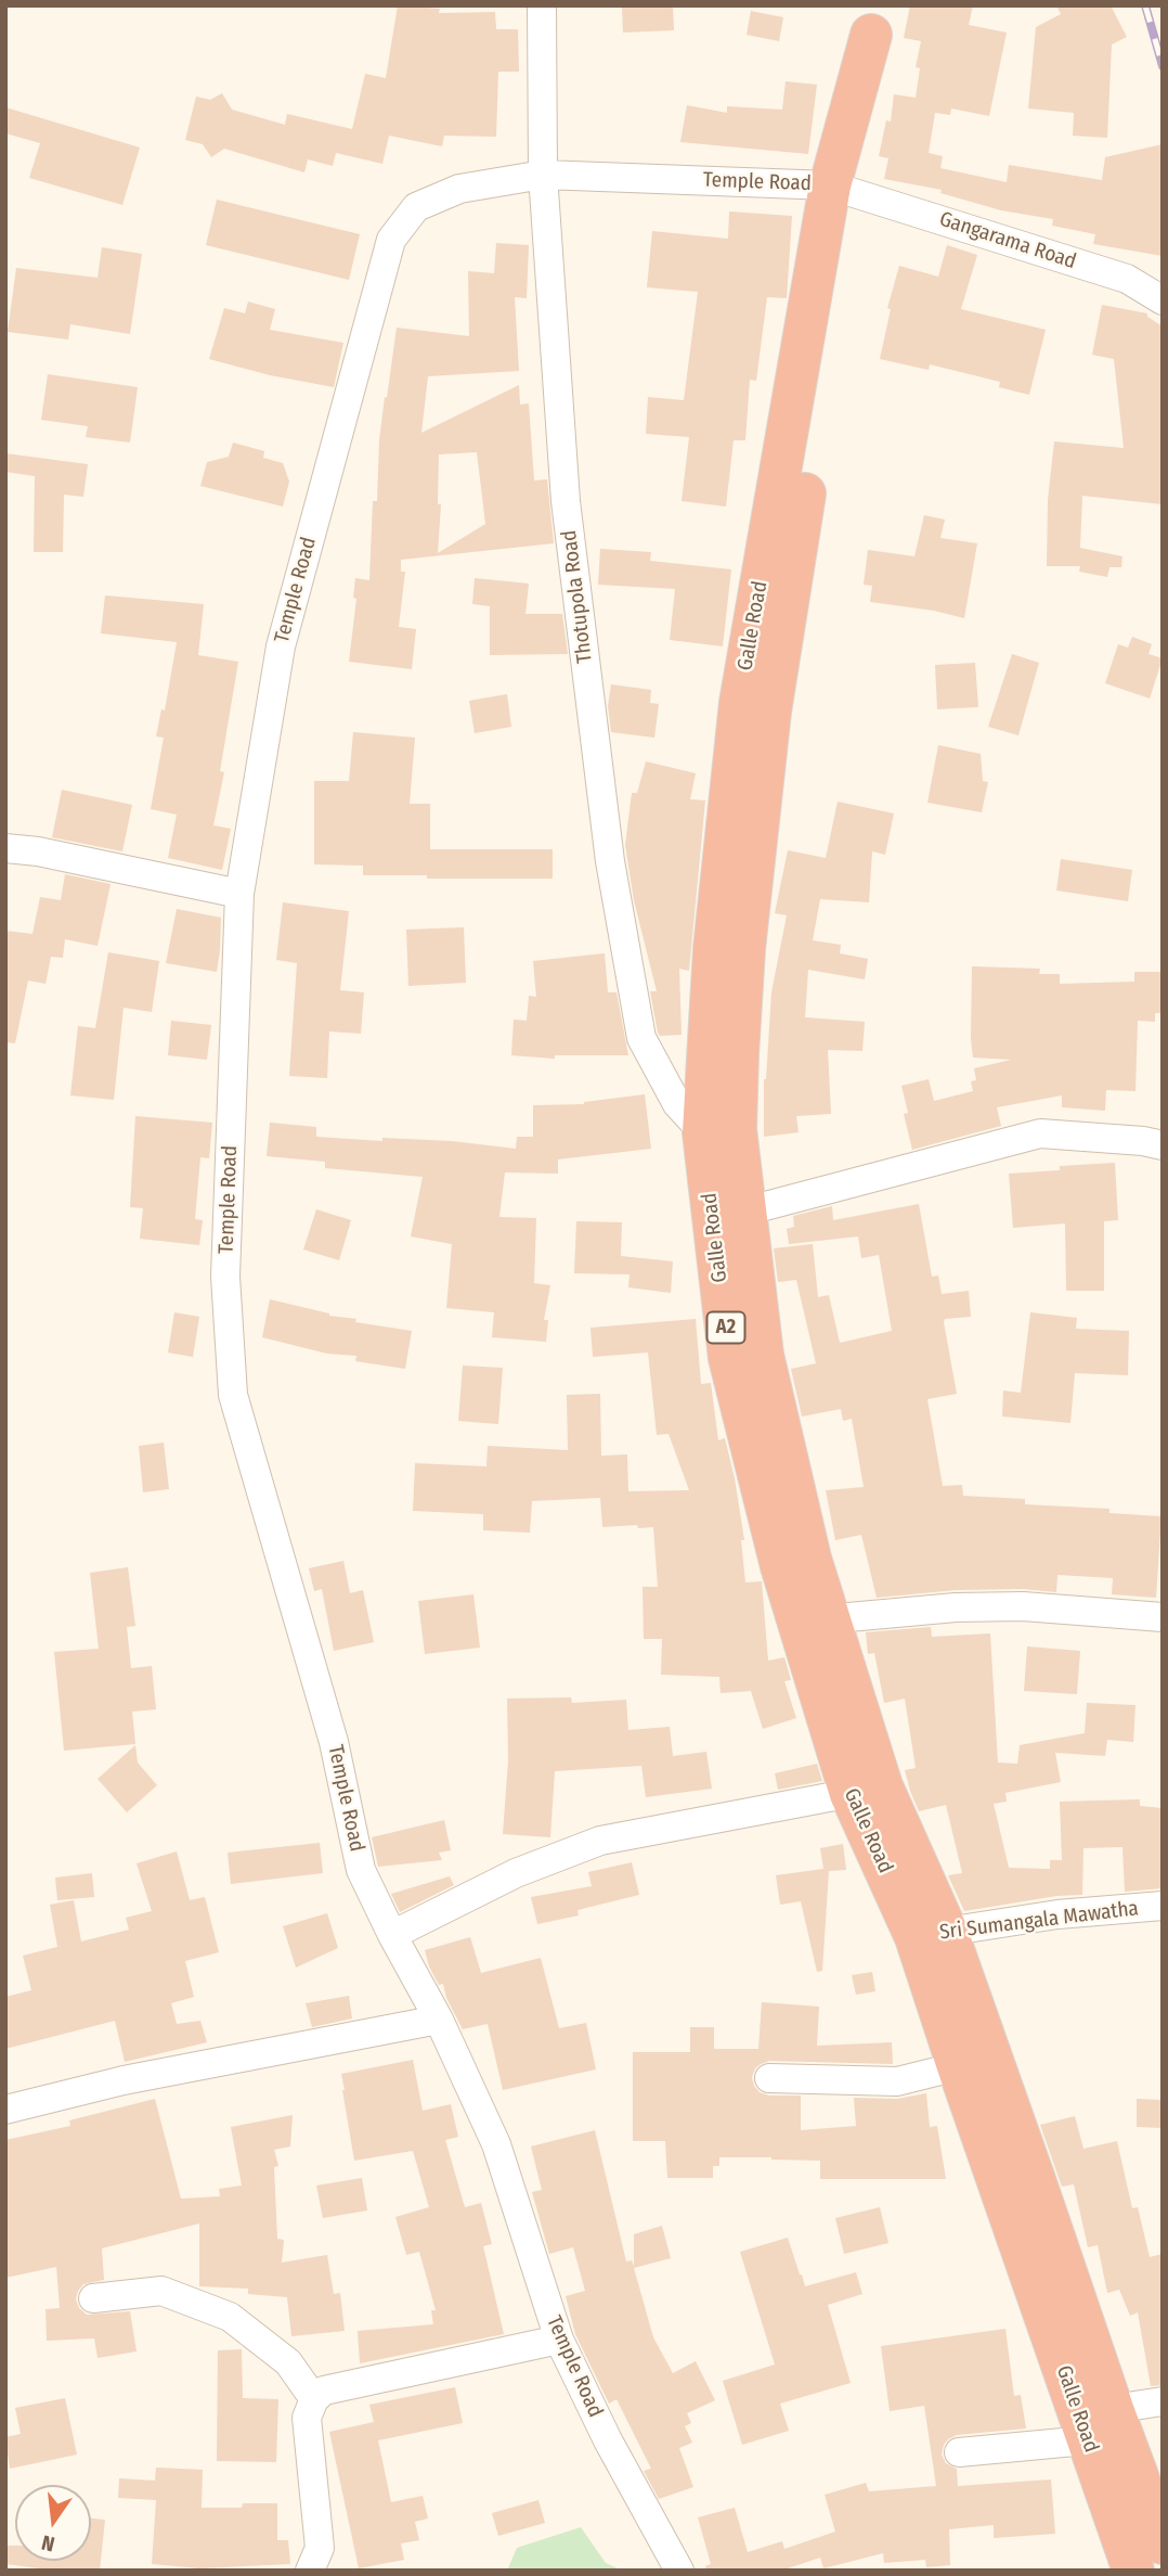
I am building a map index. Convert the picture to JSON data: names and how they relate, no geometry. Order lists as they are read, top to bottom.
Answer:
{
  "streets": {
    "highway": ["Galle Road", "A2"],
    "street": [
      "Temple Road",
      "Gangarama Road",
      "Thotupola Road",
      "Sri Sumangala Mawatha"
    ]
  },
  "crossings": [
    ["Temple Road", "Gangarama Road"],
    ["Temple Road", "Thotupola Road"],
    ["Temple Road", "Galle Road"],
    ["Gangarama Road", "Galle Road"],
    ["Thotupola Road", "Galle Road"],
    ["Galle Road", "Sri Sumangala Mawatha"]
  ],
  "north": "bottom"
}
